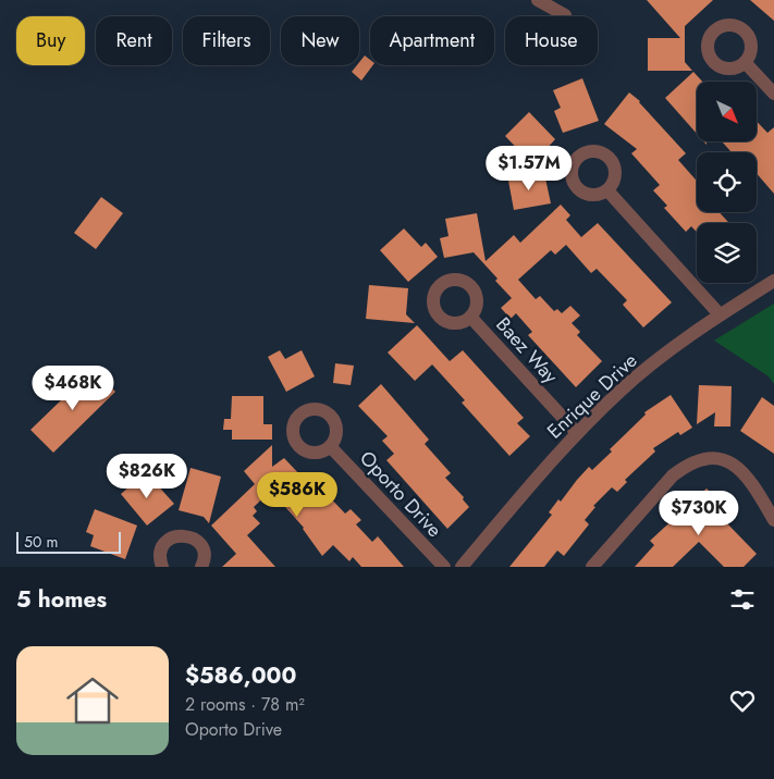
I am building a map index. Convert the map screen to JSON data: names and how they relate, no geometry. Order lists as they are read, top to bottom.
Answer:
{
  "streets": {
    "street": ["Baez Way", "Enrique Drive", "Oporto Drive"]
  },
  "crossings": [
    ["Baez Way", "Enrique Drive"]
  ],
  "scale_bar": "50 m",
  "north": "bottom right",
  "page": {
    "chip": [
      "Buy",
      "Rent",
      "Filters",
      "New",
      "Apartment",
      "House"
    ],
    "price": [
      "$1.57M",
      "$468K",
      "$826K",
      "$586K",
      "$730K"
    ],
    "scale": "50 m",
    "heading": "5 homes",
    "list": [
      {
        "name": "$586,000",
        "note": "2 rooms · 78 m² · Oporto Drive"
      }
    ]
  }
}
